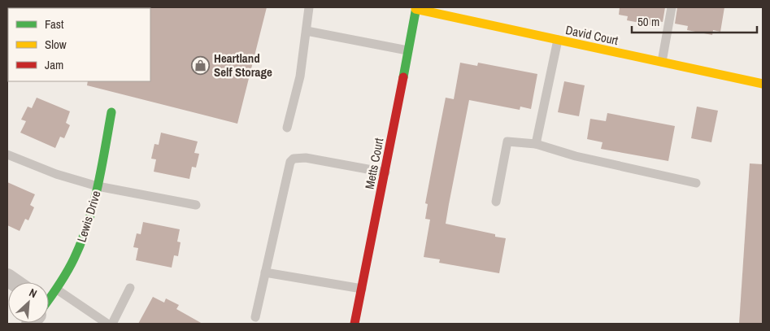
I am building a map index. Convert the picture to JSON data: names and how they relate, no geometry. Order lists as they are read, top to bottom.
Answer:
{
  "streets": {
    "street": ["David Court", "Metts Court", "Lewis Drive"]
  },
  "crossings": [
    ["David Court", "Metts Court"]
  ],
  "places": {
    "shop": ["Heartland Self Storage"]
  },
  "legend": ["Fast", "Slow", "Jam"],
  "scale_bar": "50 m",
  "north": "top right"
}
